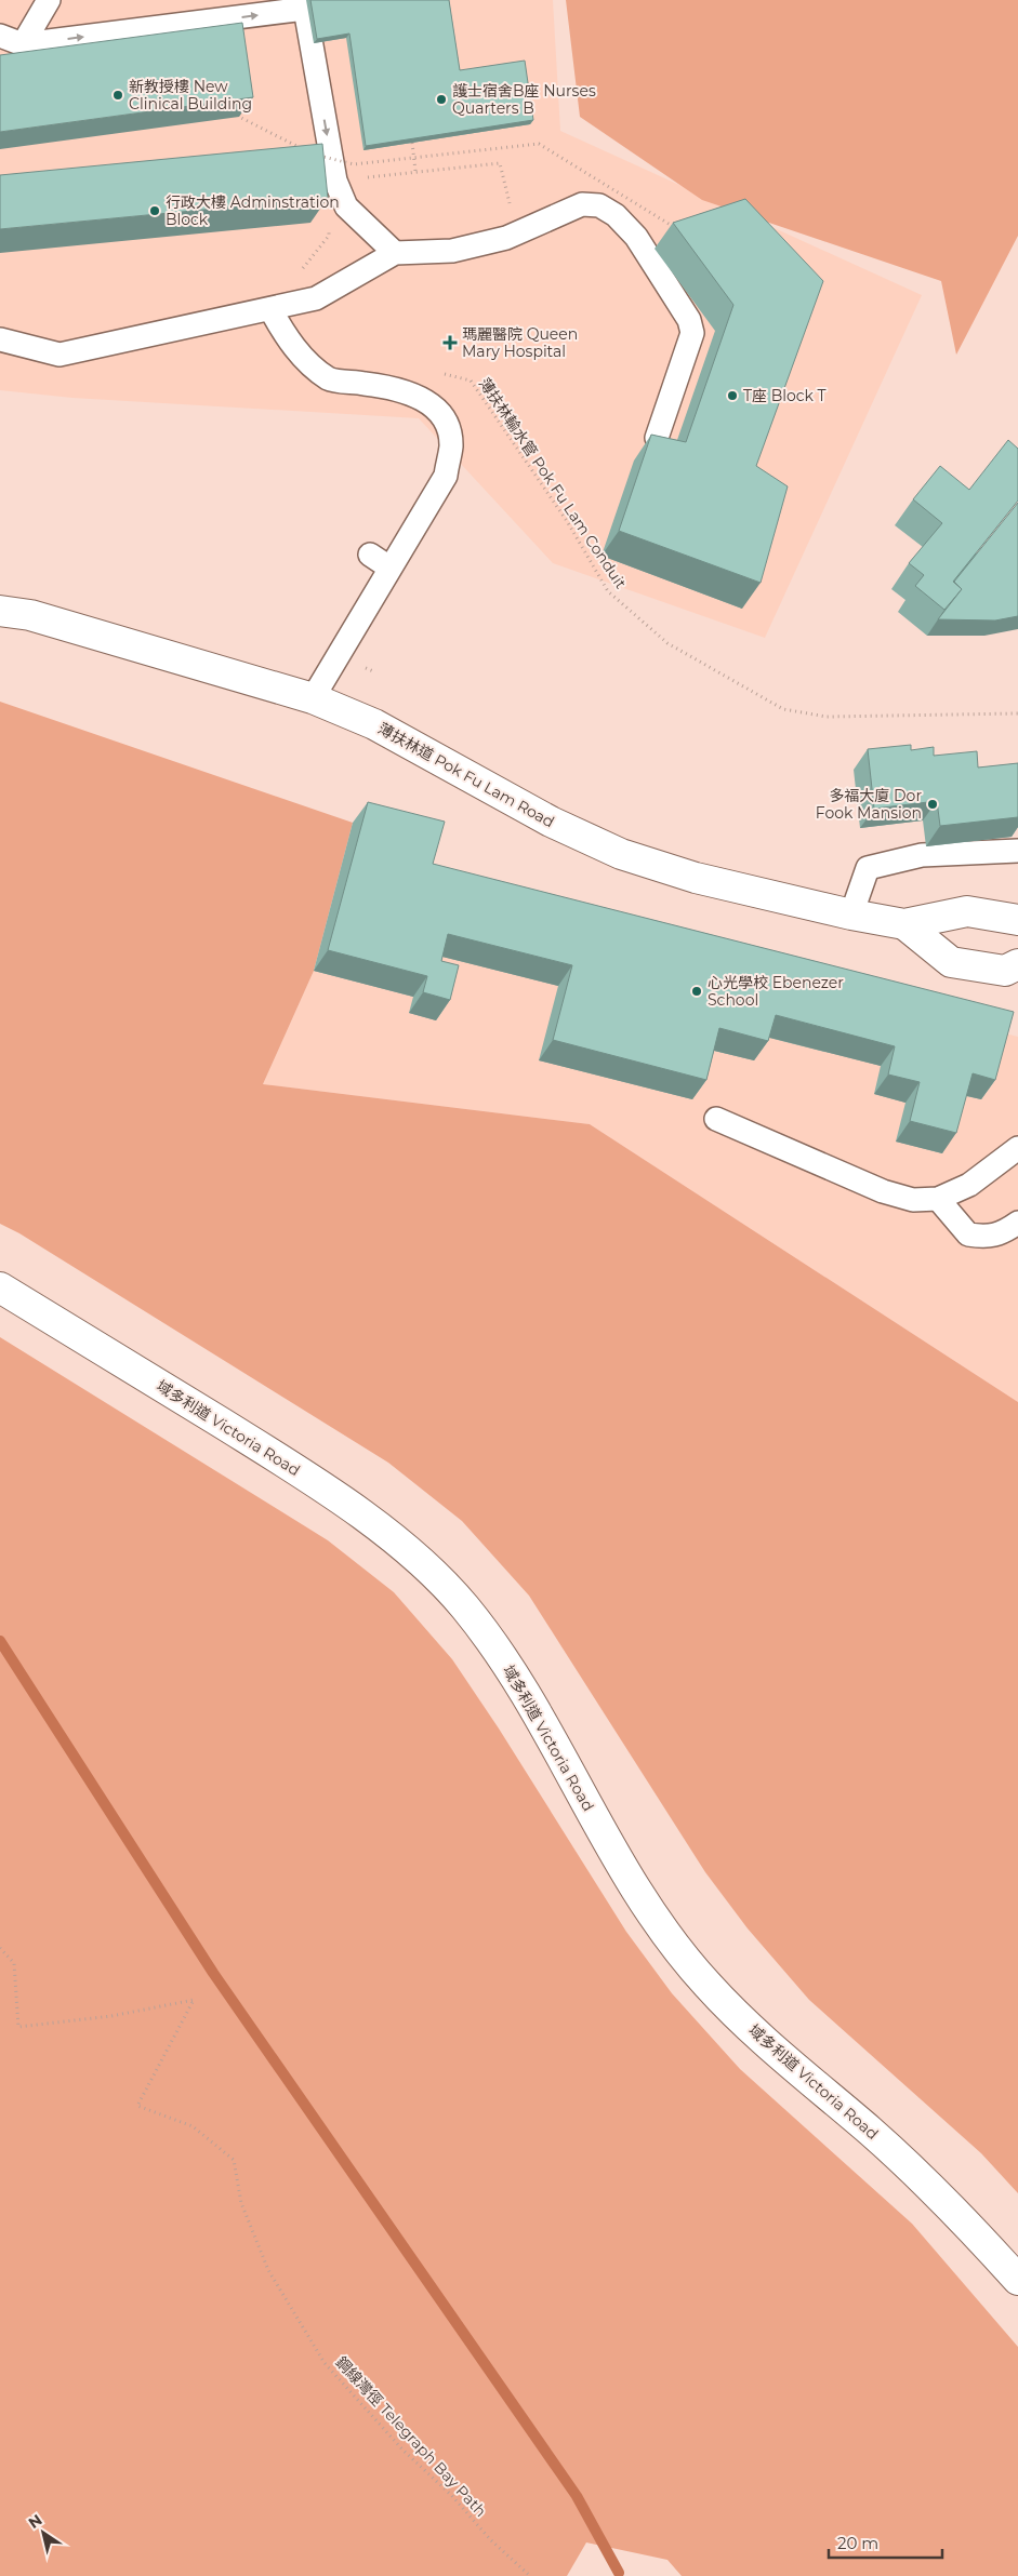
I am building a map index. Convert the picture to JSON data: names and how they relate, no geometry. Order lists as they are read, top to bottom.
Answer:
{
  "streets": {
    "main road": ["薄扶林道 Pok Fu Lam Road", "域多利道 Victoria Road"],
    "path": ["薄扶林輸水管 Pok Fu Lam Conduit", "鋼線灣徑 Telegraph Bay Path"]
  },
  "places": {
    "other": [
      "新教授樓 New Clinical Building",
      "護士宿舍B座 Nurses Quarters B",
      "行政大樓 Adminstration Block",
      "T座 Block T",
      "多福大廈 Dor Fook Mansion",
      "心光學校 Ebenezer School"
    ],
    "health": ["瑪麗醫院 Queen Mary Hospital"]
  },
  "scale_bar": "20 m",
  "north": "top left"
}
